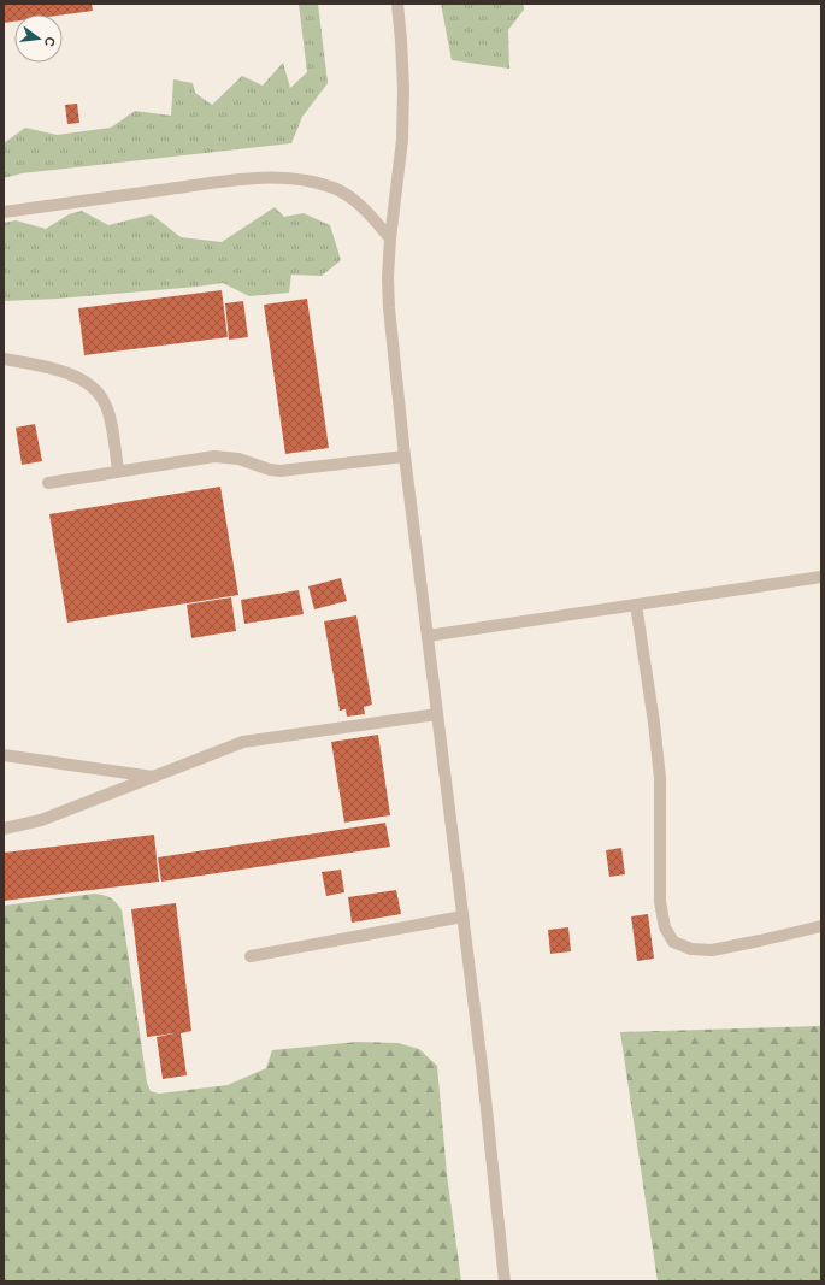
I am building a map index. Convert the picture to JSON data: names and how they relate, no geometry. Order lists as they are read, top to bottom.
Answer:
{
  "north": "right"
}
